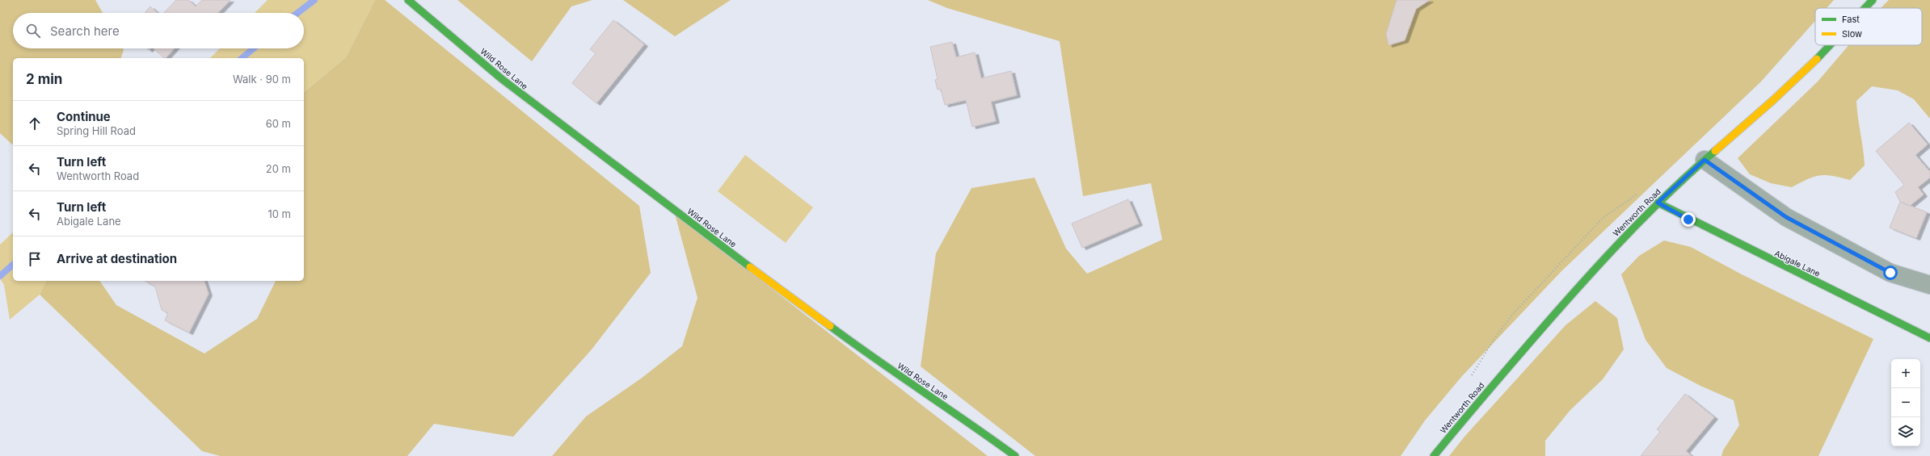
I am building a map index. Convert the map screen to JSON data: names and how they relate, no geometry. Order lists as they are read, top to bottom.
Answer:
{
  "streets": {
    "street": ["Wild Rose Lane", "Wentworth Road", "Abigale Lane"]
  },
  "crossings": [
    ["Wentworth Road", "Abigale Lane"]
  ],
  "legend": ["Fast", "Slow"],
  "page": {
    "search": "Search here",
    "heading": ["2 min", "Walk · 90 m"],
    "list": [
      ["Continue", "Spring Hill Road", "60 m"],
      ["Turn left", "Wentworth Road", "20 m"],
      ["Turn left", "Abigale Lane", "10 m"],
      "Arrive at destination"
    ],
    "map_buttons": ["+", "−"]
  }
}
